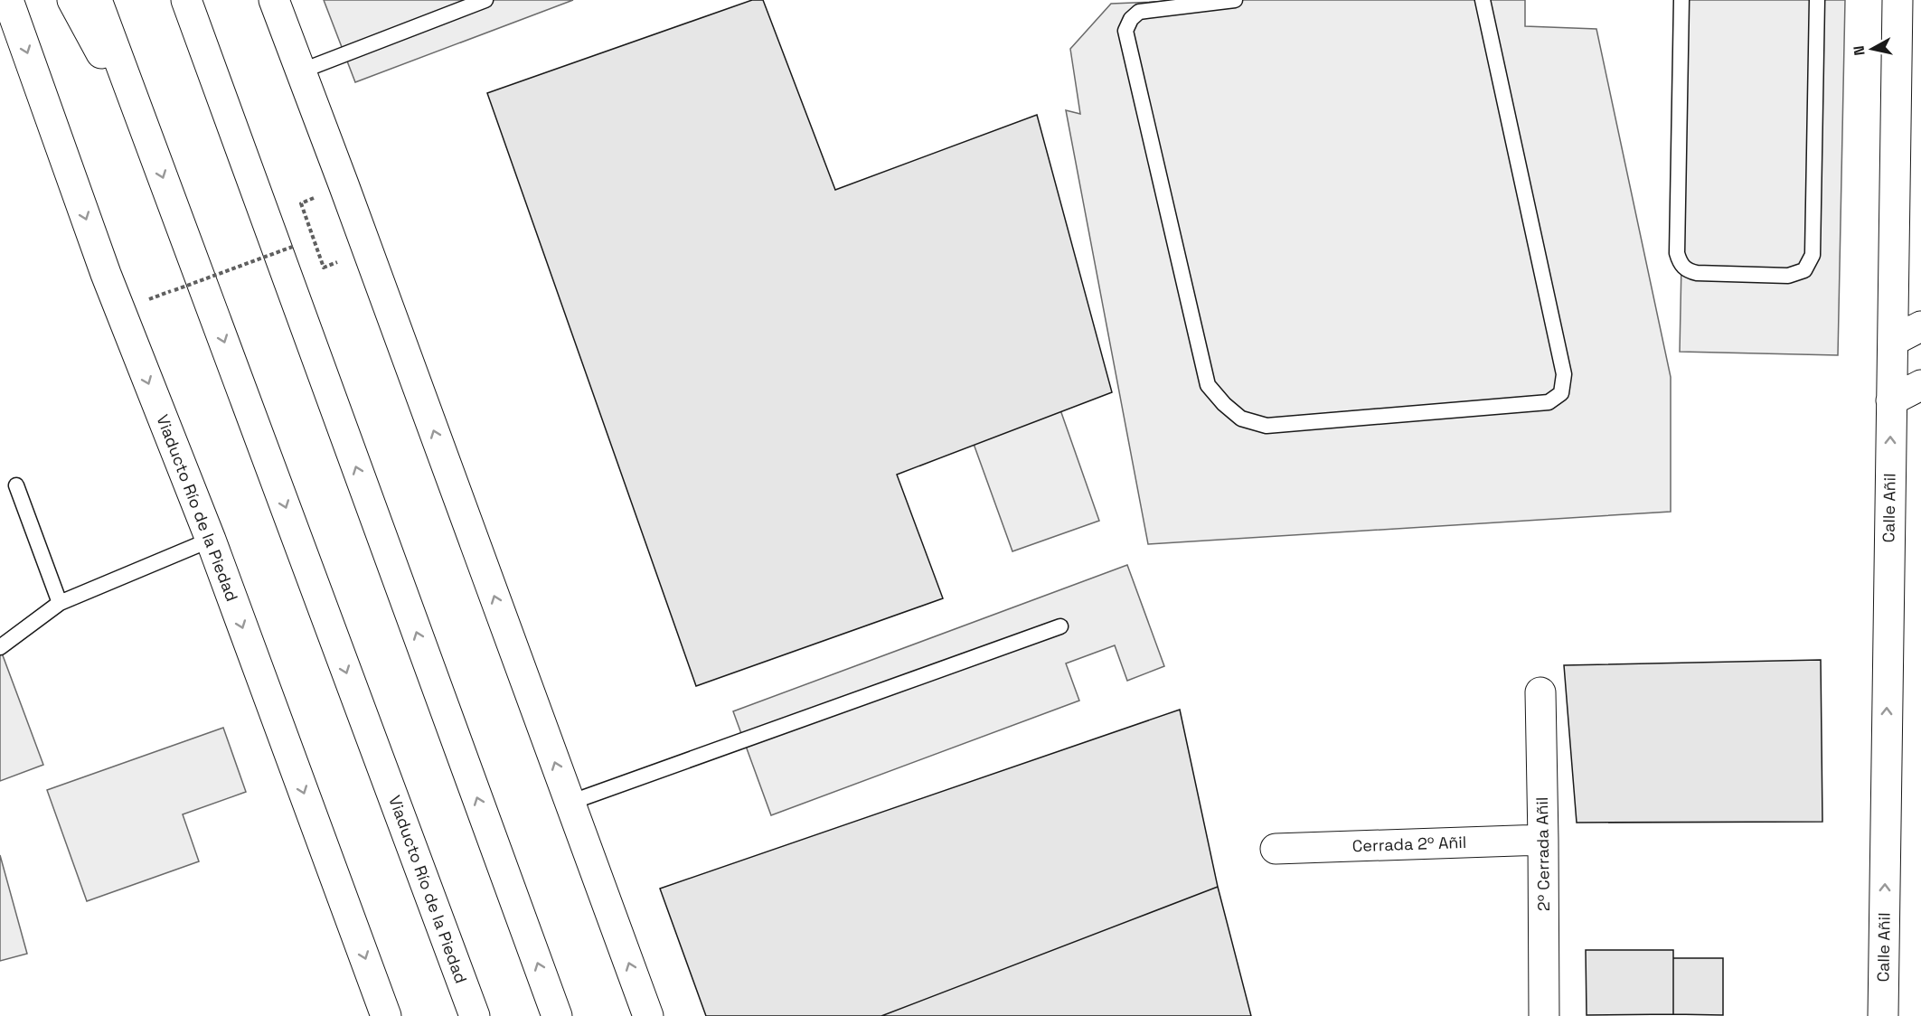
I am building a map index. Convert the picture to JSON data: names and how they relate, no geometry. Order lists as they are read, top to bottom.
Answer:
{
  "streets": {
    "main road": [
      "Viaducto Río de la Piedad",
      "Calle Añil",
      "Cerrada 2º Añil",
      "2º Cerrada Añil"
    ]
  },
  "crossings": [
    ["Cerrada 2º Añil", "2º Cerrada Añil"]
  ],
  "one_way": ["Calle Añil"],
  "north": "left"
}
